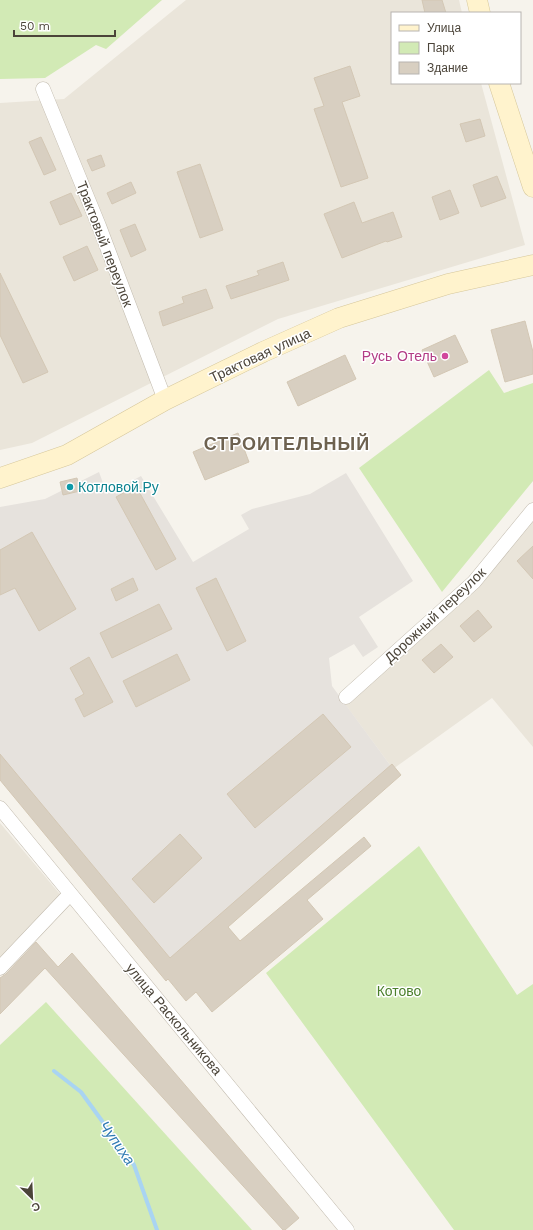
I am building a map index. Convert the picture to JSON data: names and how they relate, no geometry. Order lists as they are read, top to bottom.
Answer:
{
  "streets": {
    "main road": ["Трактовая улица"],
    "street": ["Трактовый переулок", "Дорожный переулок", "улица Раскольникова"]
  },
  "crossings": [
    ["Трактовый переулок", "Трактовая улица"]
  ],
  "districts": ["СТРОИТЕЛЬНЫЙ"],
  "water": ["Чупиха"],
  "parks": ["Котово"],
  "places": ["Русь Отель", "Котловой.Ру"],
  "legend": ["Улица", "Парк", "Здание"],
  "scale_bar": "50 m",
  "north": "bottom right"
}
